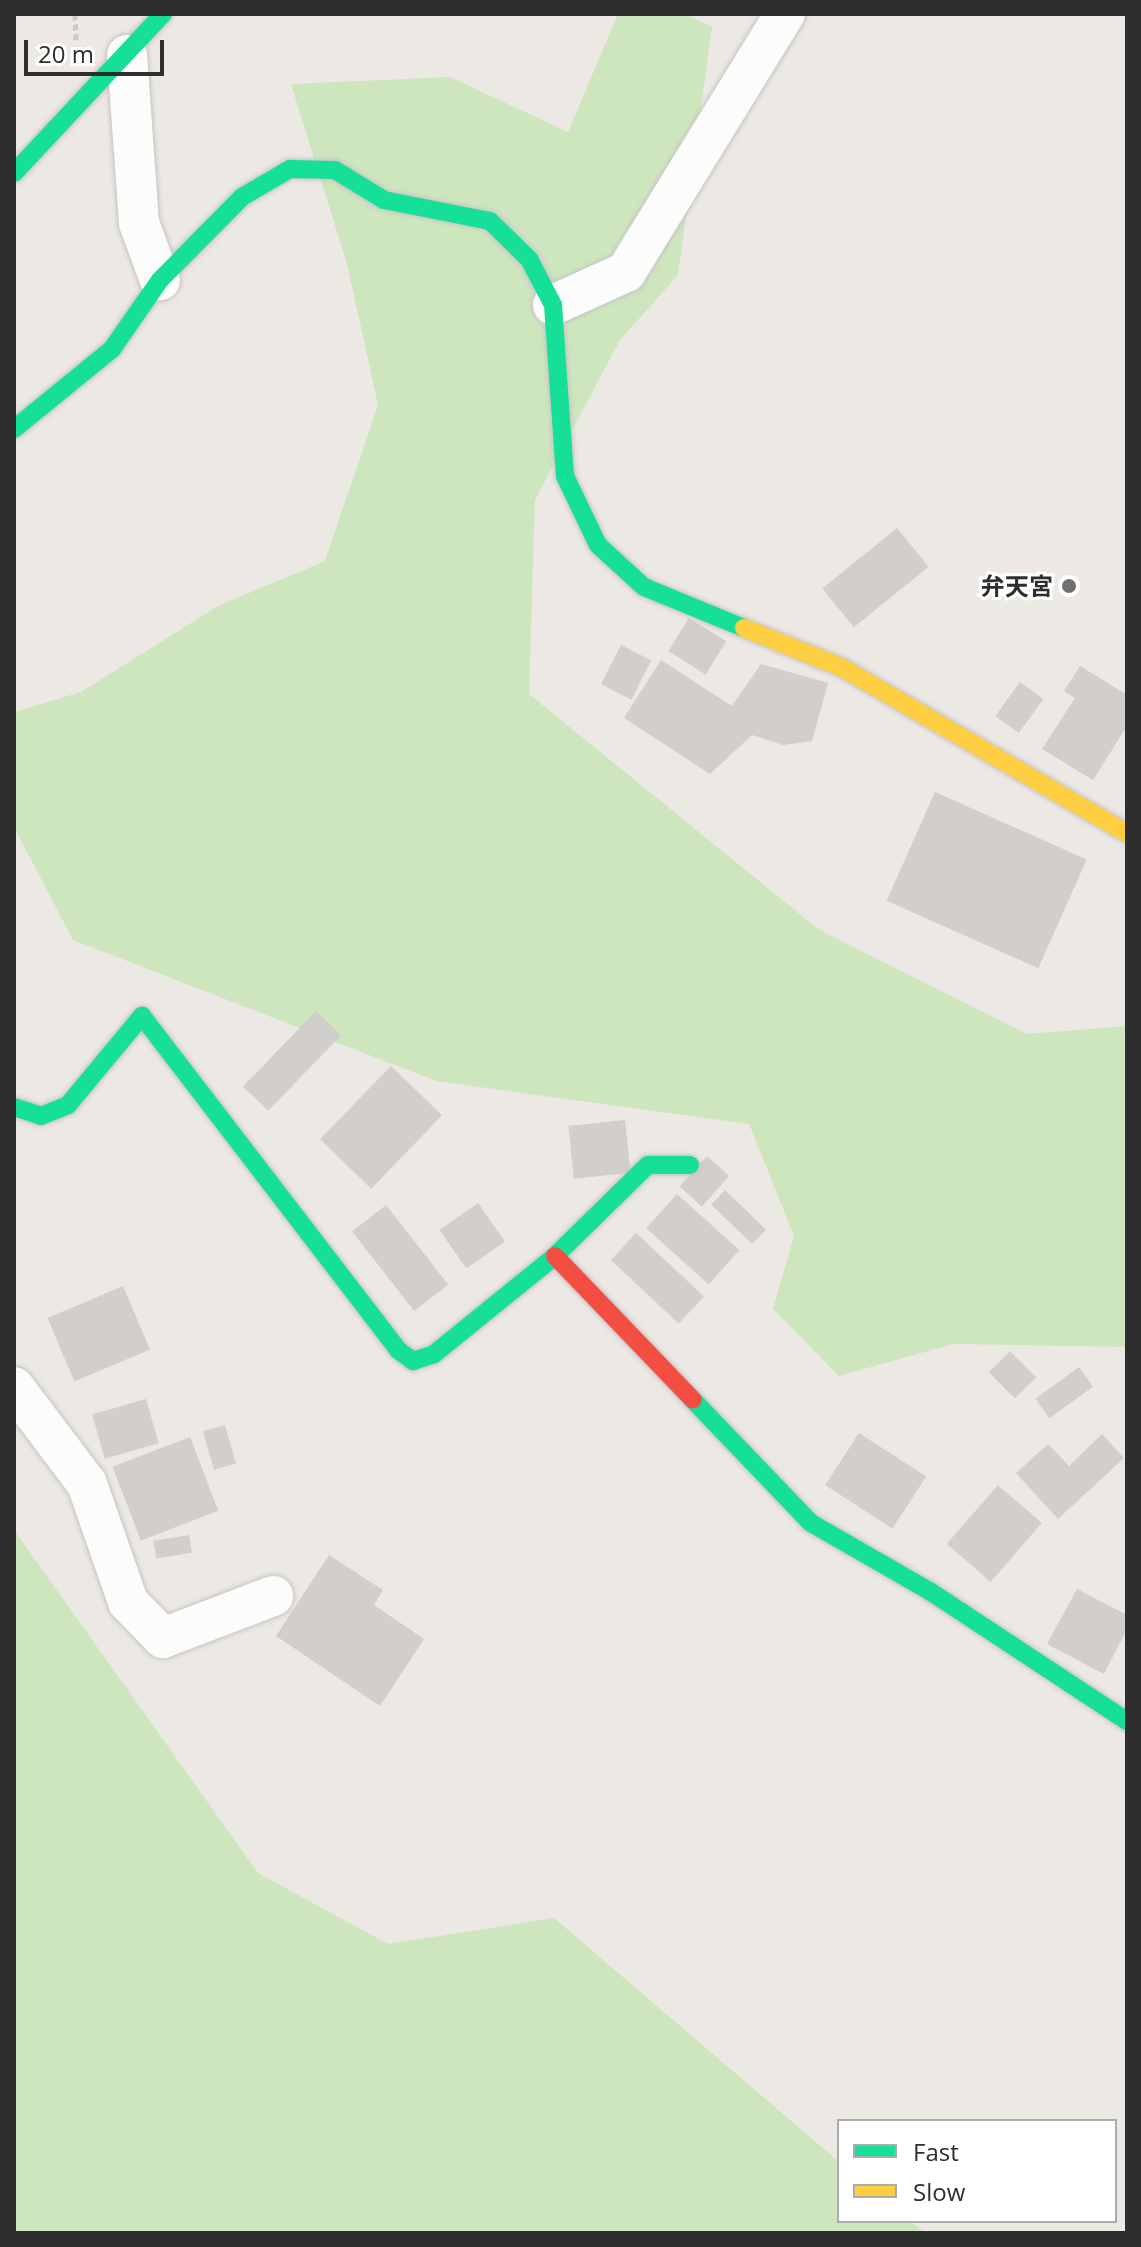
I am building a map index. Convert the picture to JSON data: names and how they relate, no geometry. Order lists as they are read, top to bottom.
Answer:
{
  "places": ["弁天宮"],
  "legend": ["Fast", "Slow"],
  "scale_bar": "20 m"
}
